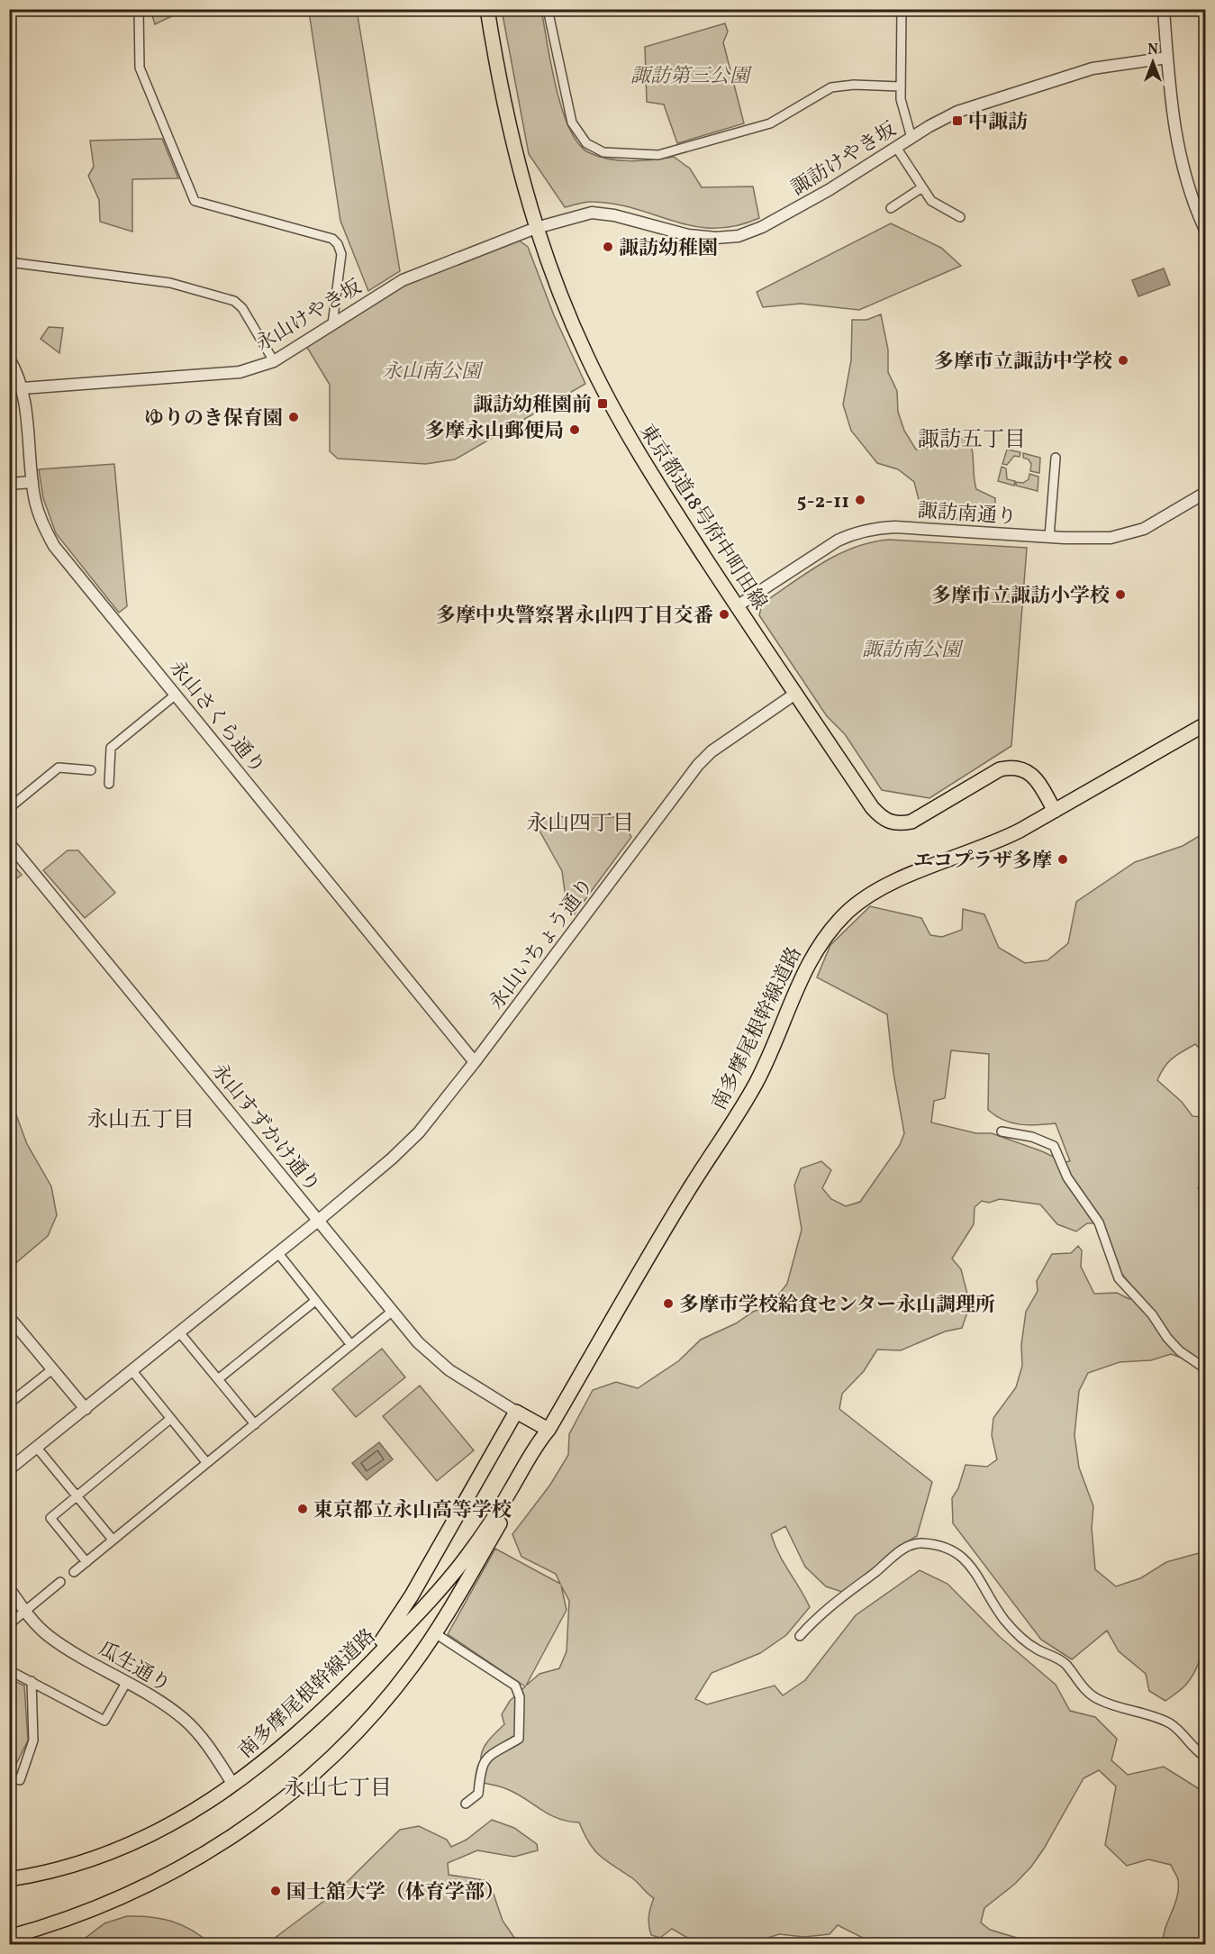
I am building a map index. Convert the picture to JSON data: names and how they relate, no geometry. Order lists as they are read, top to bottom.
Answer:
{
  "streets": {
    "main road": ["東京都道18号府中町田線", "南多摩尾根幹線道路"],
    "street": [
      "諏訪けやき坂",
      "永山けやき坂",
      "諏訪南通り",
      "永山さくら通り",
      "永山いちょう通り",
      "永山すずかけ通り",
      "瓜生通り"
    ]
  },
  "crossings": [
    ["諏訪けやき坂", "永山けやき坂"],
    ["諏訪けやき坂", "東京都道18号府中町田線"],
    ["永山けやき坂", "東京都道18号府中町田線"],
    ["永山けやき坂", "永山さくら通り"],
    ["諏訪南通り", "東京都道18号府中町田線"],
    ["東京都道18号府中町田線", "永山いちょう通り"],
    ["東京都道18号府中町田線", "南多摩尾根幹線道路"],
    ["永山さくら通り", "永山いちょう通り"],
    ["永山いちょう通り", "永山すずかけ通り"],
    ["南多摩尾根幹線道路", "瓜生通り"]
  ],
  "districts": [
    "諏訪五丁目",
    "永山四丁目",
    "永山五丁目",
    "永山七丁目"
  ],
  "parks": ["諏訪第三公園", "永山南公園", "諏訪南公園"],
  "places": {
    "transit": ["中諏訪", "諏訪幼稚園前"],
    "other": [
      "諏訪幼稚園",
      "多摩市立諏訪中学校",
      "ゆりのき保育園",
      "多摩永山郵便局",
      "5-2-11",
      "多摩市立諏訪小学校",
      "多摩中央警察署永山四丁目交番",
      "エコプラザ多摩",
      "多摩市学校給食センター永山調理所",
      "東京都立永山高等学校",
      "国士舘大学（体育学部）"
    ]
  },
  "north": "top"
}
